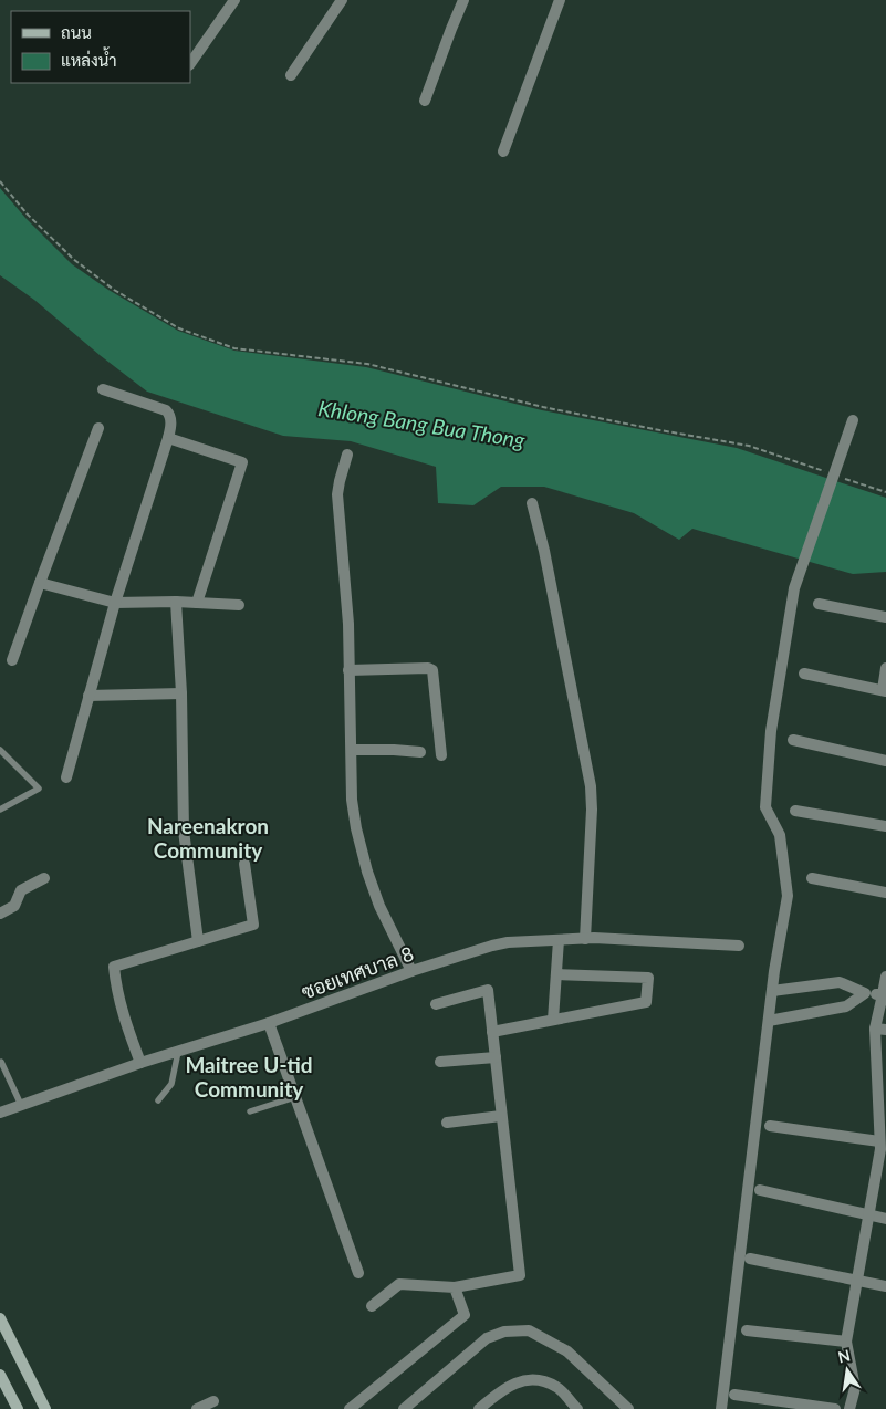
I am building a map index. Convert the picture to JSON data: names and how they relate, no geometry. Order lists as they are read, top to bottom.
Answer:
{
  "streets": {
    "street": ["ซอยเทศบาล 8"]
  },
  "districts": ["Nareenakron Community", "Maitree U-tid Community"],
  "water": ["Khlong Bang Bua Thong"],
  "legend": ["ถนน", "แหล่งน้ำ"],
  "north": "top"
}
